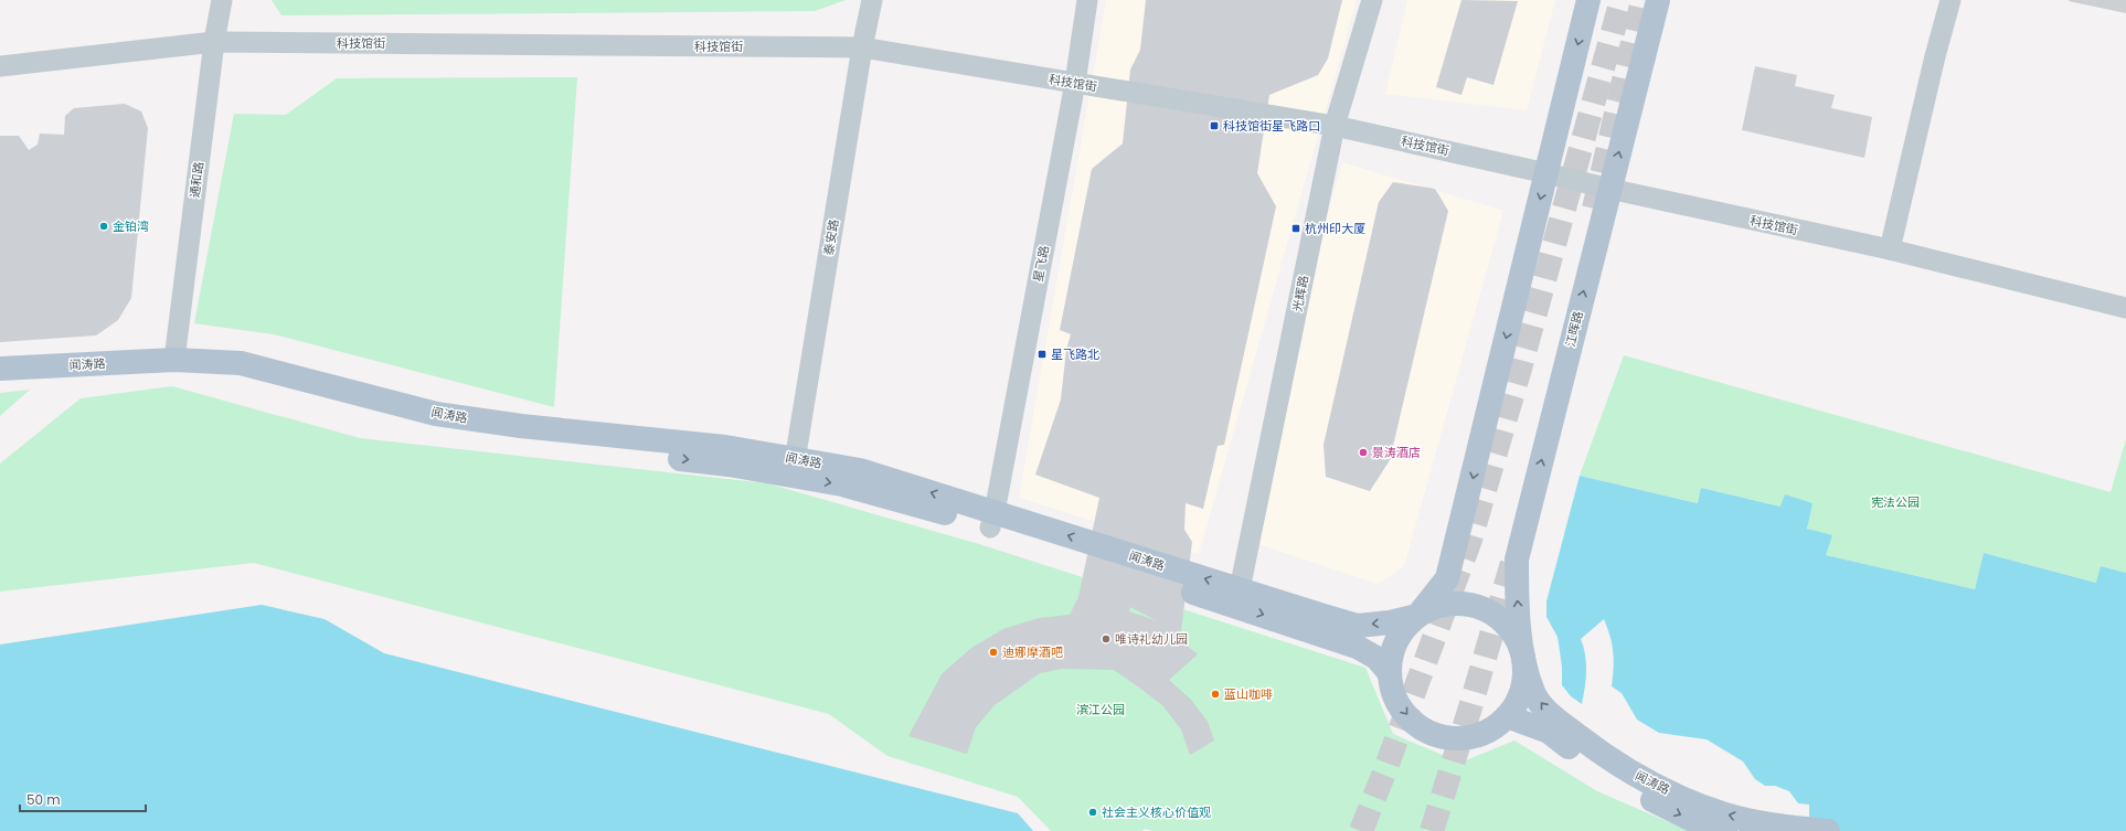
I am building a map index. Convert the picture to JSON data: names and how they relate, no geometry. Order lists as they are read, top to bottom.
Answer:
{
  "streets": {
    "main road": ["江晖路", "闻涛路"],
    "street": [
      "科技馆街",
      "通和路",
      "泰安路",
      "星飞路",
      "光辉路"
    ]
  },
  "crossings": [
    ["科技馆街", "通和路"],
    ["科技馆街", "泰安路"],
    ["科技馆街", "星飞路"],
    ["科技馆街", "光辉路"],
    ["科技馆街", "江晖路"],
    ["通和路", "闻涛路"],
    ["泰安路", "闻涛路"],
    ["星飞路", "闻涛路"],
    ["光辉路", "闻涛路"],
    ["江晖路", "闻涛路"]
  ],
  "parks": ["宪法公园", "滨江公园"],
  "places": {
    "transit": ["科技馆街星飞路口", "杭州印大厦", "星飞路北"],
    "other": [
      "金铂湾",
      "景涛酒店",
      "唯诗礼幼儿园",
      "迪娜摩酒吧",
      "蓝山咖啡",
      "社会主义核心价值观"
    ]
  },
  "scale_bar": "50 m"
}
